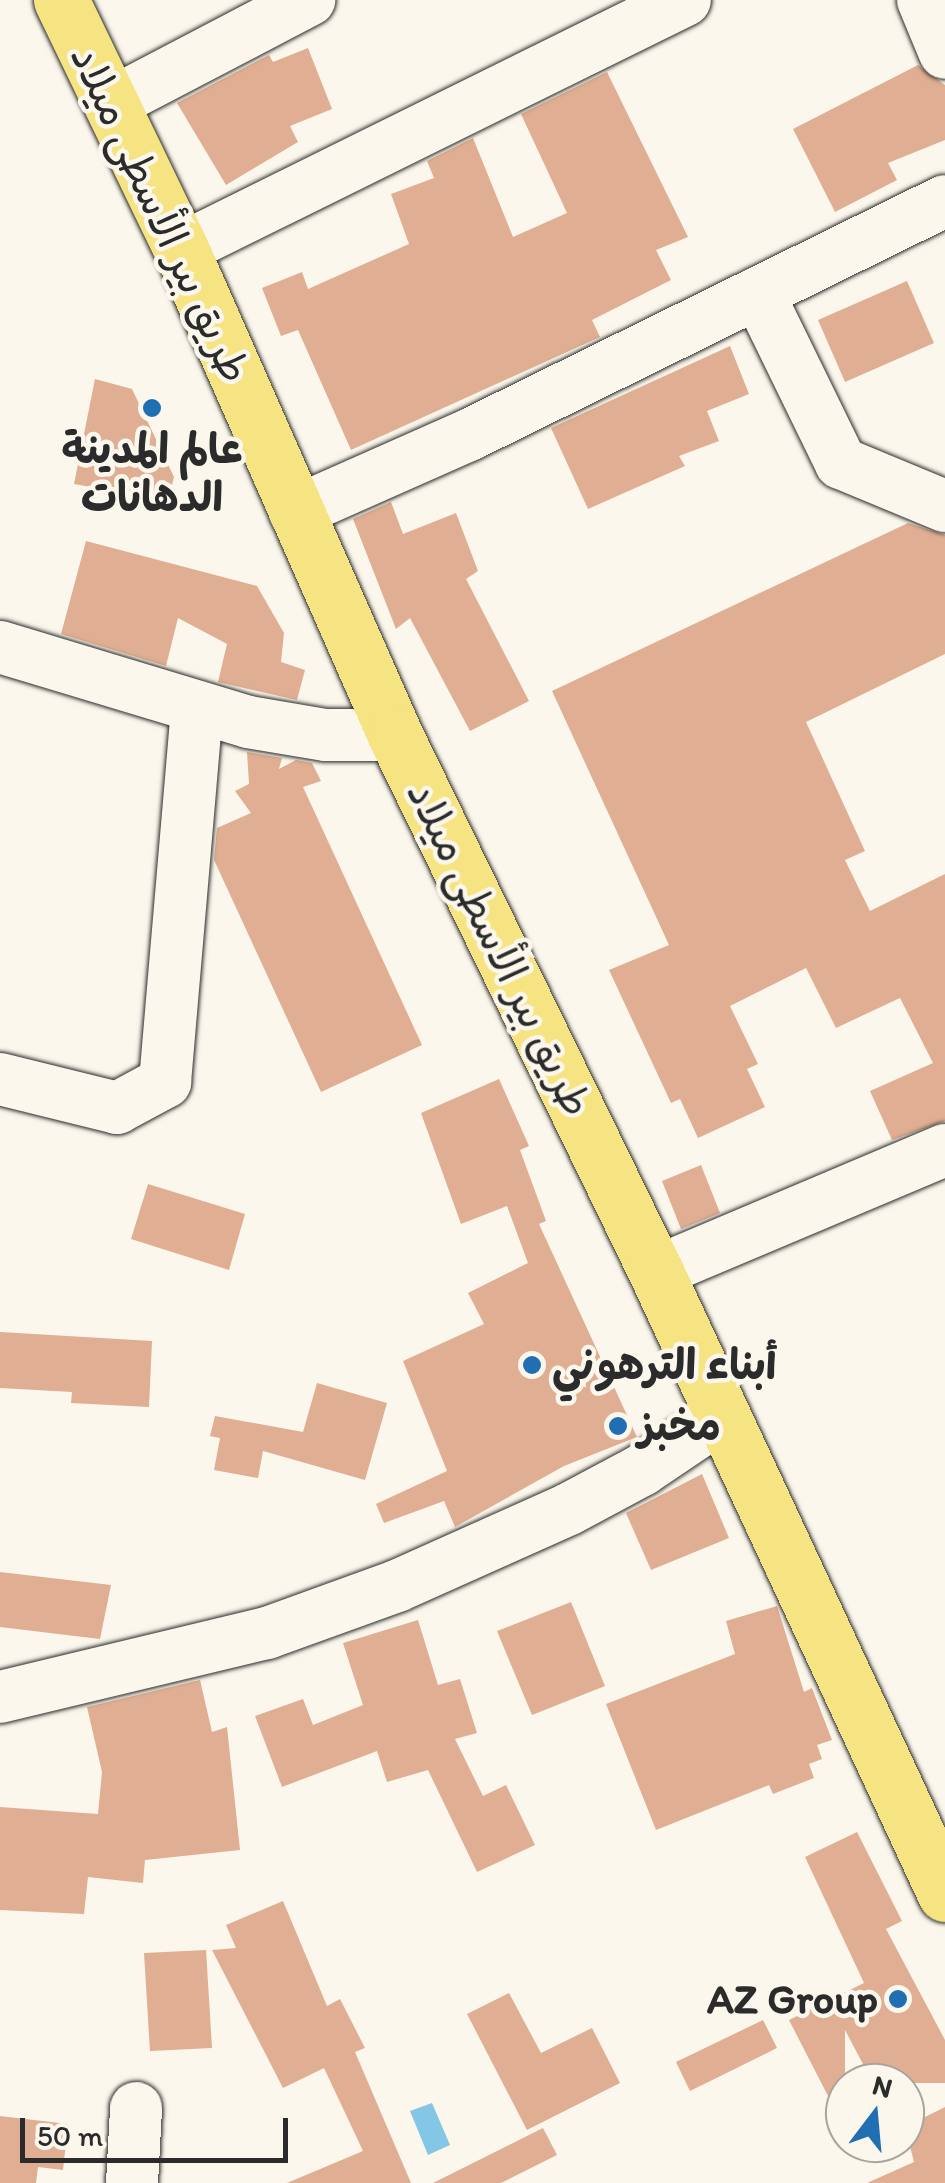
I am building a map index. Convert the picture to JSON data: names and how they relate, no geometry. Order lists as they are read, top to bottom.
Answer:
{
  "streets": {
    "main road": ["طريق بير الأسطى ميلاد"]
  },
  "places": [
    "عالم المدينة الدهانات",
    "أبناء الترهوني",
    "مخبز",
    "AZ Group"
  ],
  "scale_bar": "50 m",
  "north": "top"
}
